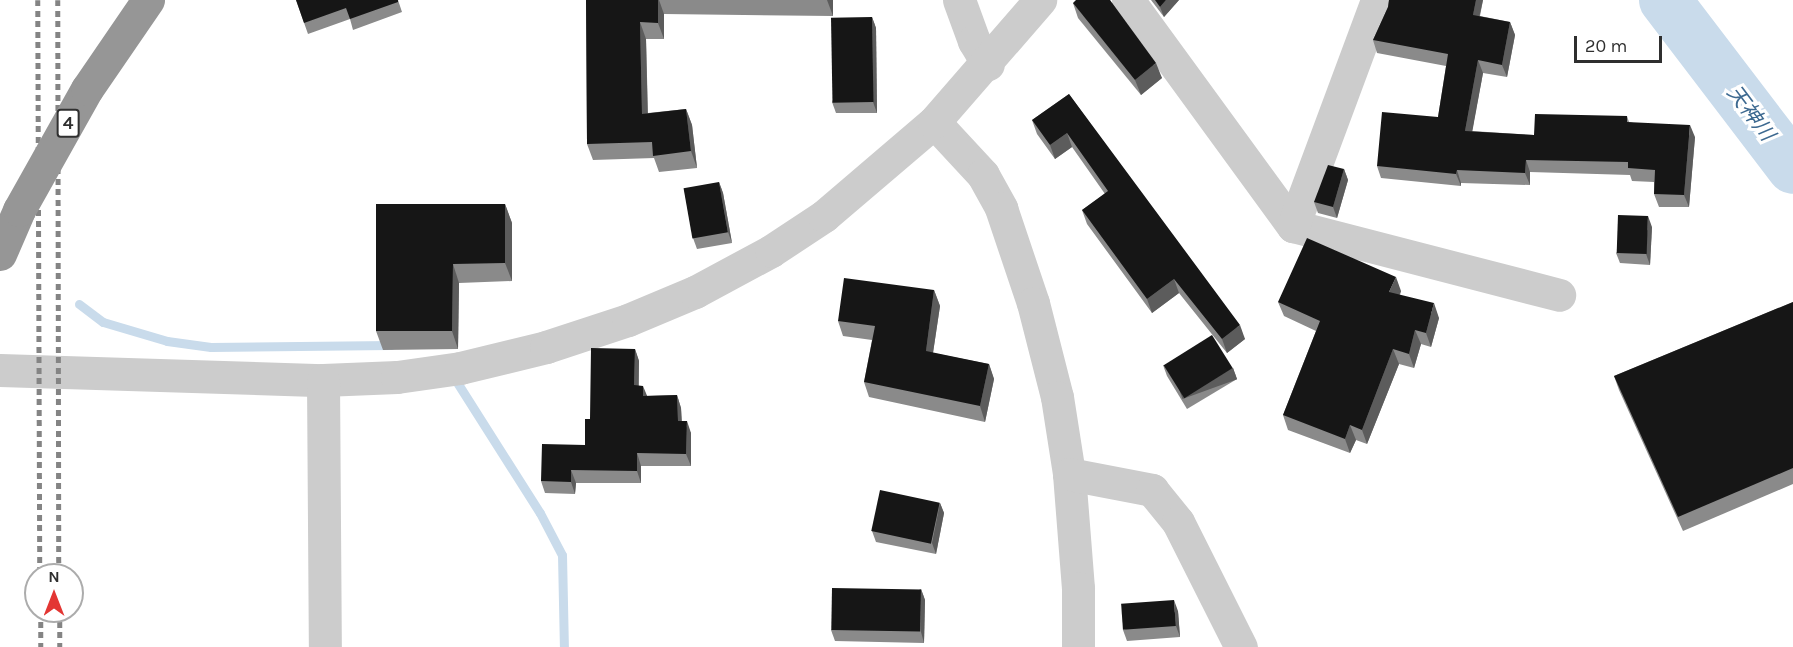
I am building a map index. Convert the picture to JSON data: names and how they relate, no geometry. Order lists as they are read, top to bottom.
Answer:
{
  "streets": {
    "highway": ["4"]
  },
  "water": ["天神川"],
  "scale_bar": "20 m",
  "north": "top"
}
